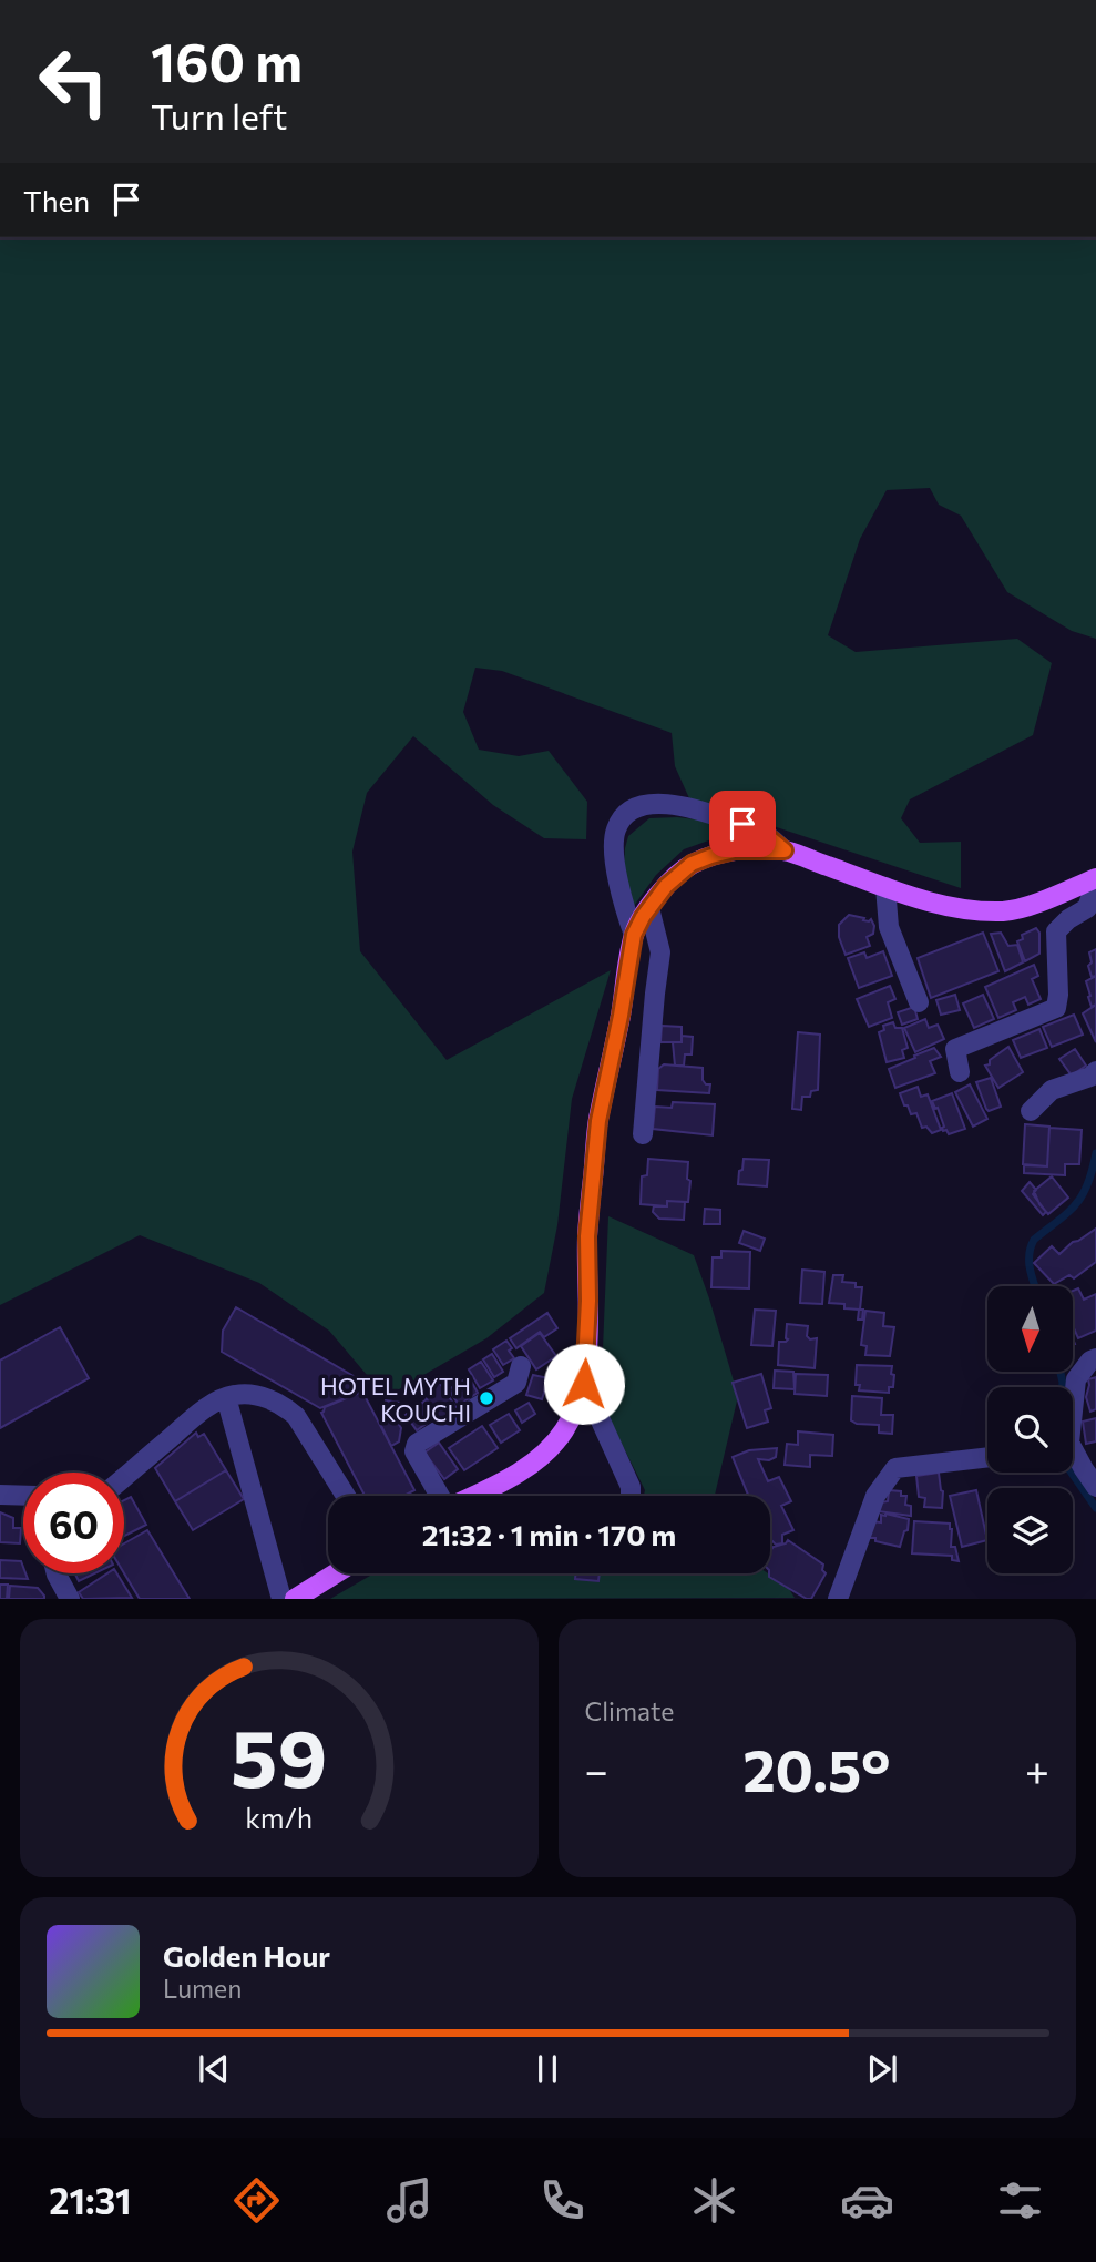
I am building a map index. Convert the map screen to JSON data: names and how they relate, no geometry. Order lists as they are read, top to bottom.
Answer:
{
  "places": ["HOTEL MYTH KOUCHI"],
  "north": "bottom",
  "page": {
    "turn": ["160 m", "Turn left"],
    "then": "Then",
    "limit": "60",
    "trip": "21:32 · 1 min · 170 m",
    "tile": "Climate",
    "heat": ["−", "20.5°", "+"],
    "song": ["Golden Hour", "Lumen"],
    "tabs": "21:31",
    "gauge": ["59", "km/h"]
  }
}
